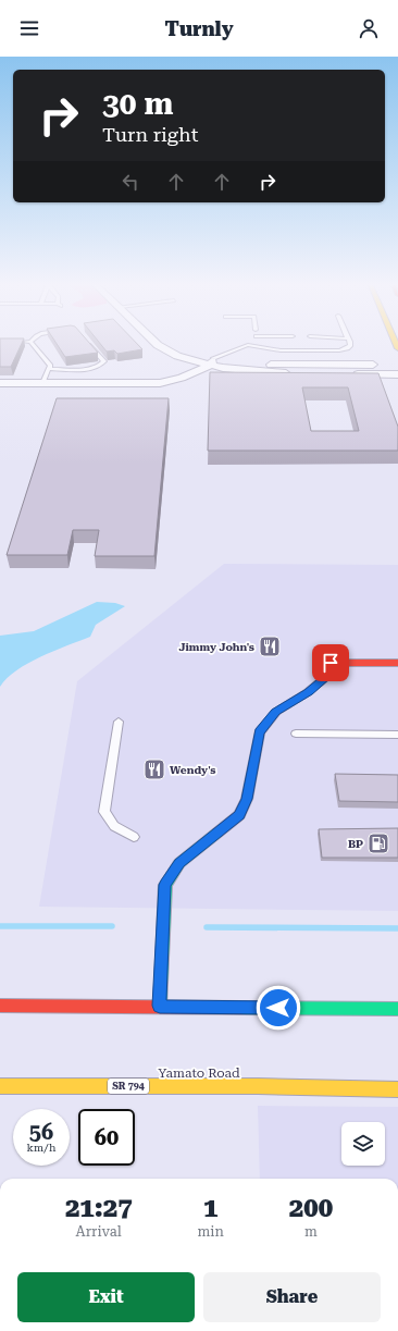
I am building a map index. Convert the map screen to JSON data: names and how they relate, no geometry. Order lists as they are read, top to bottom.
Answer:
{
  "streets": {
    "main road": ["Yamato Road", "SR 794"]
  },
  "places": {
    "restaurant": ["Jimmy John's", "Wendy's"],
    "fuel station": ["BP"]
  },
  "page": {
    "header": "Turnly",
    "turn": ["30 m", "Turn right"],
    "speed": "56 km/h",
    "limit": "60",
    "eta": [
      "21:27",
      "Arrival",
      "1",
      "min",
      "200",
      "m"
    ],
    "buttons": ["Exit", "Share"]
  }
}
